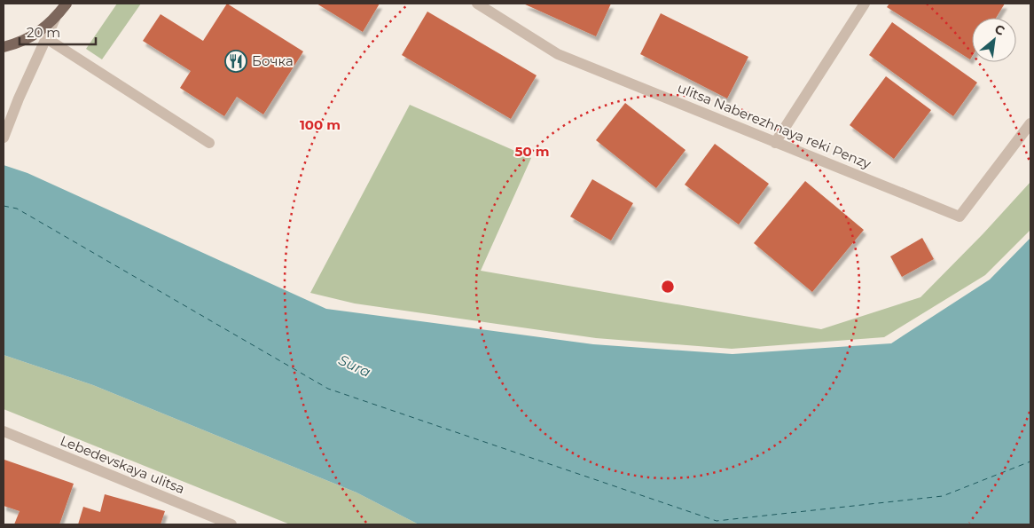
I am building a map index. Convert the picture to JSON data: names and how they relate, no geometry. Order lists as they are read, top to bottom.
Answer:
{
  "streets": {
    "street": ["ulitsa Naberezhnaya reki Penzy", "Lebedevskaya ulitsa"]
  },
  "water": ["Sura"],
  "places": {
    "restaurant": ["Бочка"]
  },
  "scale_bar": "20 m",
  "north": "top right",
  "rings": ["100 m", "50 m"]
}
